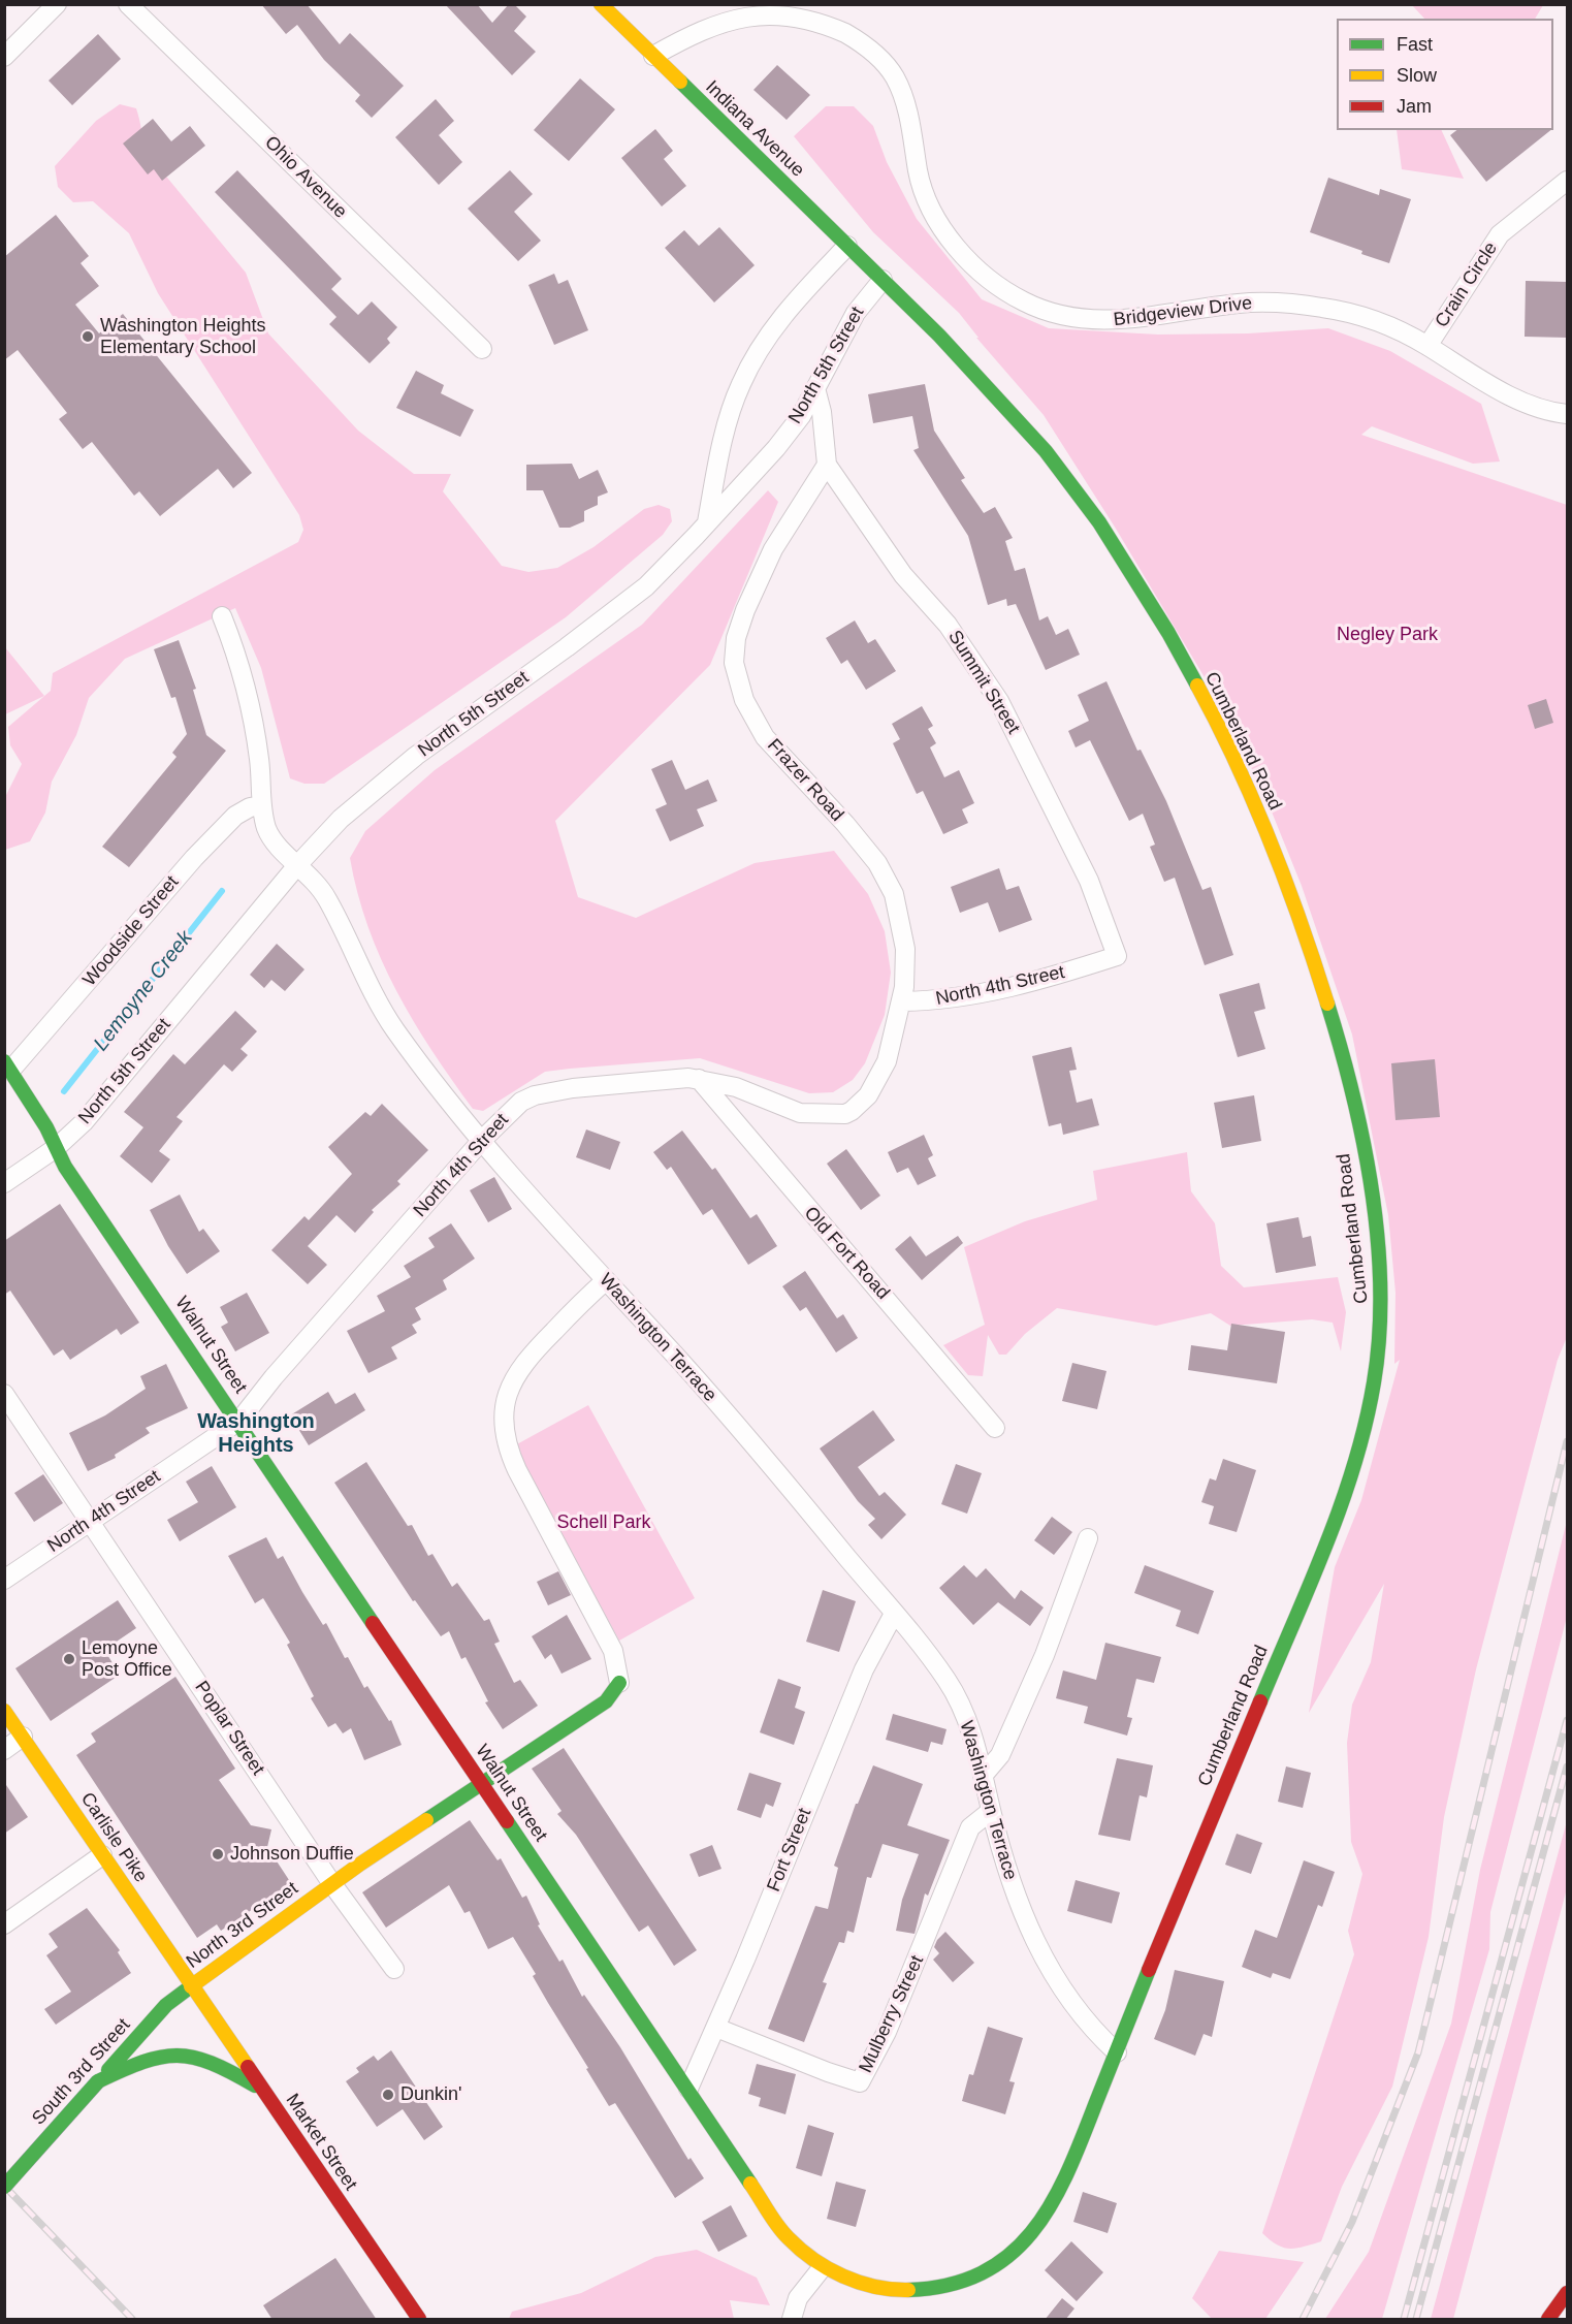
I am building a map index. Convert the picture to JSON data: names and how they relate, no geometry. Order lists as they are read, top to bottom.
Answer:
{
  "streets": {
    "street": [
      "Indiana Avenue",
      "Ohio Avenue",
      "Crain Circle",
      "Bridgeview Drive",
      "North 5th Street",
      "Summit Street",
      "Cumberland Road",
      "Frazer Road",
      "Woodside Street",
      "North 4th Street",
      "Old Fort Road",
      "Washington Terrace",
      "Walnut Street",
      "Poplar Street",
      "Carlisle Pike",
      "Fort Street",
      "North 3rd Street",
      "Mulberry Street",
      "South 3rd Street",
      "Market Street"
    ]
  },
  "crossings": [
    ["Indiana Avenue", "Bridgeview Drive"],
    ["Indiana Avenue", "North 5th Street"],
    ["Indiana Avenue", "Cumberland Road"],
    ["Crain Circle", "Bridgeview Drive"],
    ["North 5th Street", "Cumberland Road"],
    ["North 5th Street", "Washington Terrace"],
    ["North 5th Street", "Walnut Street"],
    ["Summit Street", "Frazer Road"],
    ["Summit Street", "North 4th Street"],
    ["Cumberland Road", "Washington Terrace"],
    ["Cumberland Road", "Walnut Street"],
    ["Frazer Road", "North 4th Street"],
    ["Woodside Street", "Washington Terrace"],
    ["North 4th Street", "Old Fort Road"],
    ["North 4th Street", "Washington Terrace"],
    ["North 4th Street", "Walnut Street"],
    ["North 4th Street", "Poplar Street"],
    ["Washington Terrace", "Fort Street"],
    ["Washington Terrace", "Mulberry Street"],
    ["Walnut Street", "Fort Street"],
    ["Walnut Street", "North 3rd Street"],
    ["Poplar Street", "North 3rd Street"],
    ["Carlisle Pike", "North 3rd Street"],
    ["Carlisle Pike", "South 3rd Street"],
    ["Carlisle Pike", "Market Street"],
    ["Fort Street", "Mulberry Street"],
    ["North 3rd Street", "South 3rd Street"],
    ["North 3rd Street", "Market Street"],
    ["South 3rd Street", "Market Street"]
  ],
  "districts": ["Washington Heights"],
  "water": ["Lemoyne Creek"],
  "parks": ["Negley Park", "Schell Park"],
  "places": [
    "Washington Heights Elementary School",
    "Lemoyne Post Office",
    "Johnson Duffie",
    "Dunkin'"
  ],
  "legend": ["Fast", "Slow", "Jam"]
}
